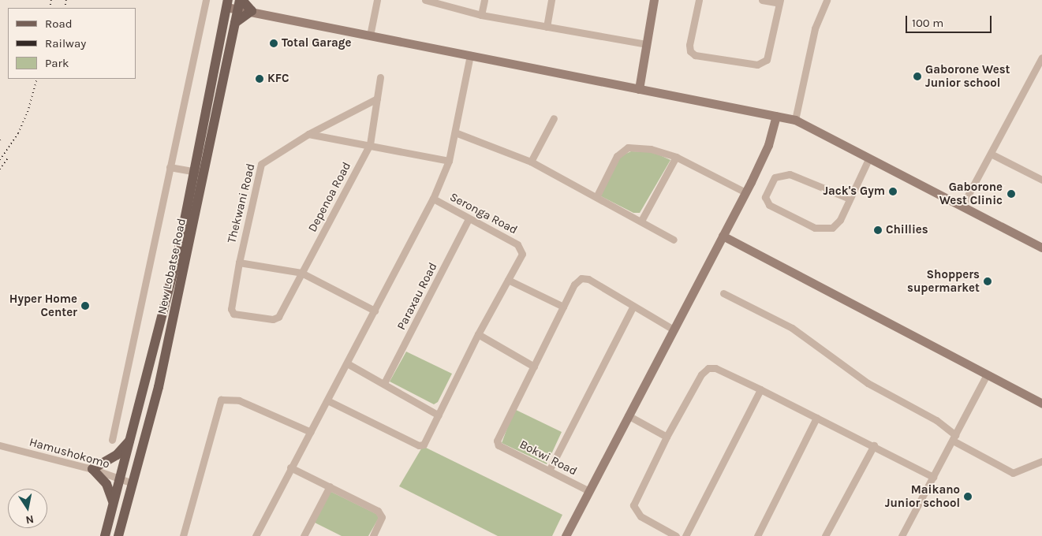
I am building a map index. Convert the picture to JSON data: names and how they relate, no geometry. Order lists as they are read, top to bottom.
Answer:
{
  "streets": {
    "main road": ["New Lobatse Road"],
    "street": [
      "Depenoa Road",
      "Thekwani Road",
      "Seronga Road",
      "Paraxau Road",
      "Hamushokomo",
      "Bokwi Road"
    ]
  },
  "crossings": [
    ["Depenoa Road", "Thekwani Road"],
    ["Seronga Road", "Paraxau Road"],
    ["New Lobatse Road", "Hamushokomo"]
  ],
  "places": [
    "Total Garage",
    "Gaborone West Junior school",
    "KFC",
    "Jack's Gym",
    "Gaborone West Clinic",
    "Chillies",
    "Shoppers supermarket",
    "Hyper Home Center",
    "Maikano Junior school"
  ],
  "legend": ["Road", "Railway", "Park"],
  "scale_bar": "100 m",
  "north": "bottom"
}
